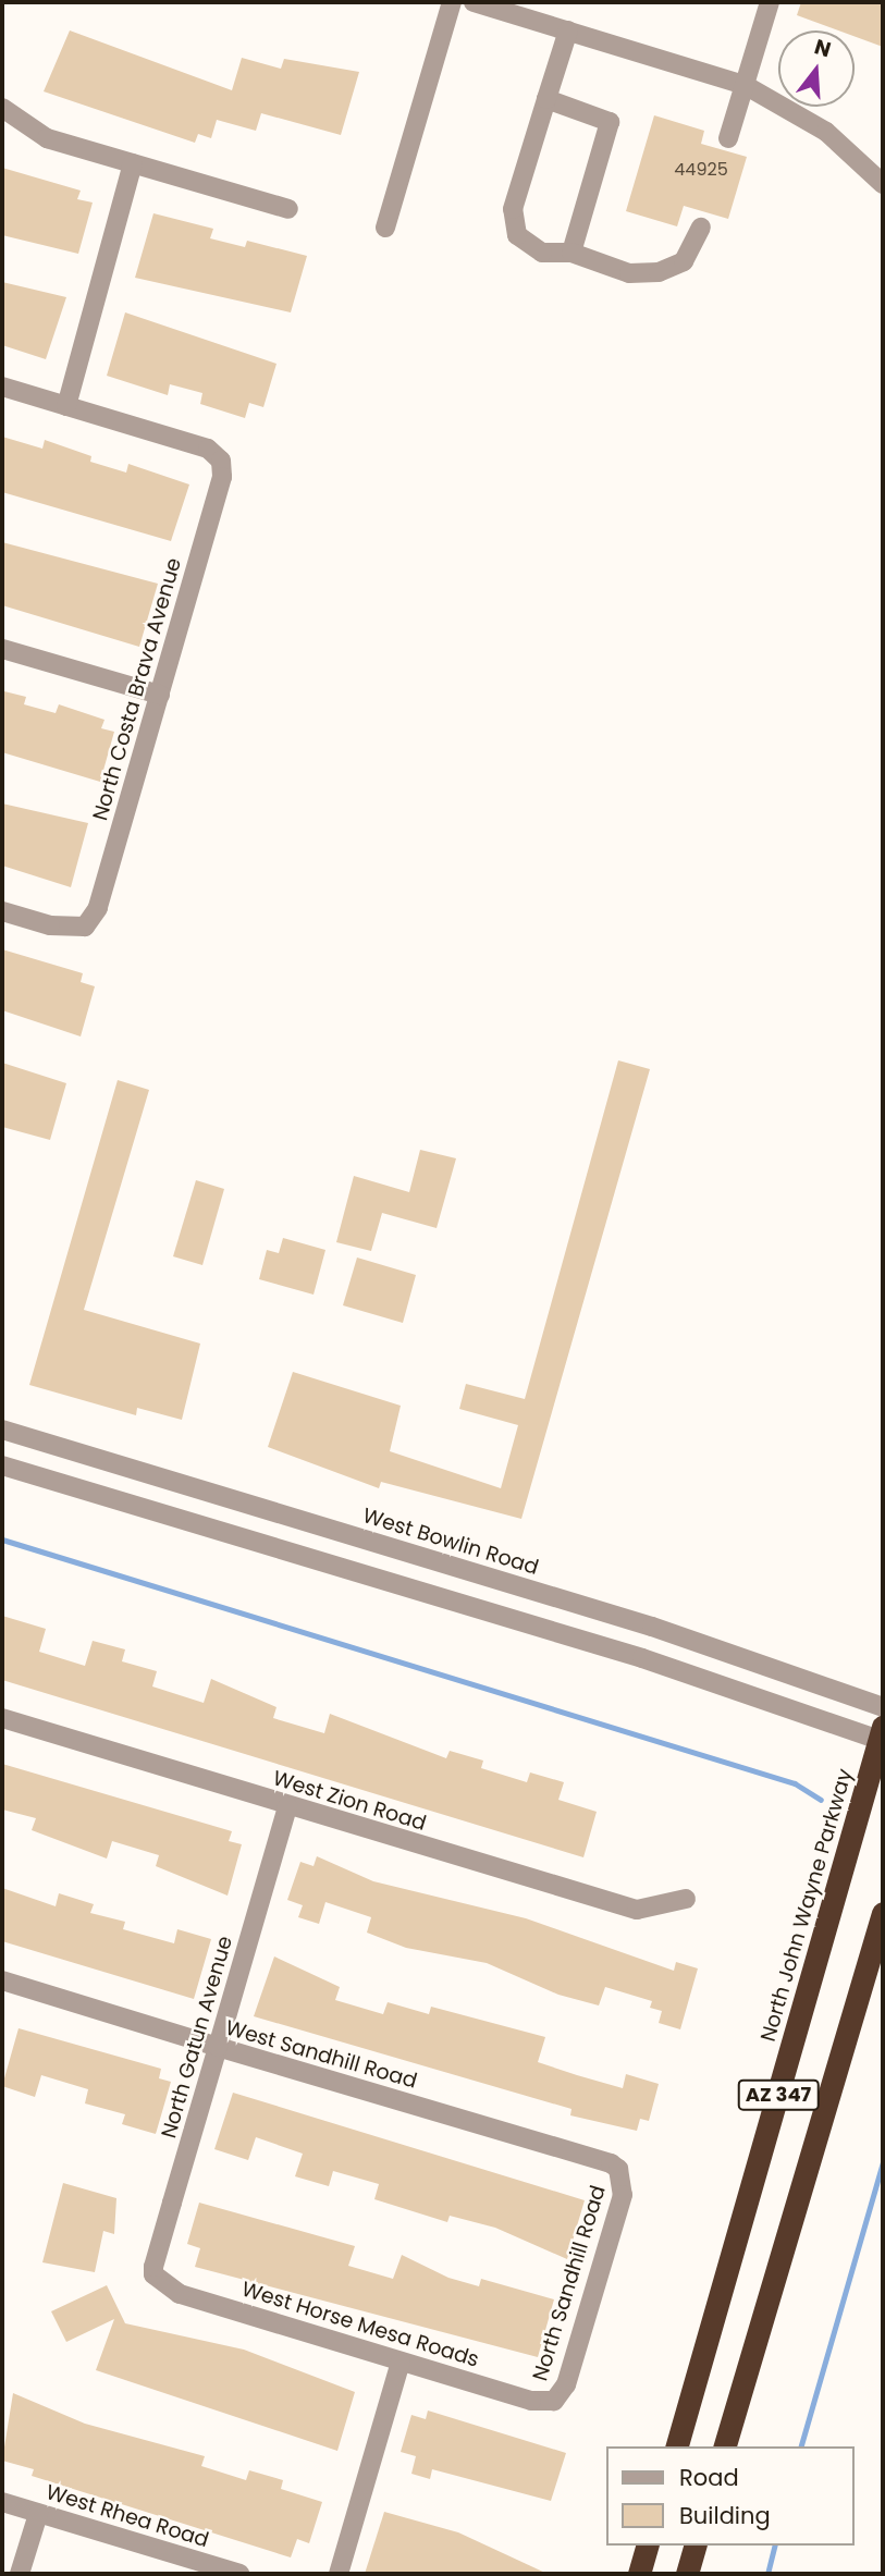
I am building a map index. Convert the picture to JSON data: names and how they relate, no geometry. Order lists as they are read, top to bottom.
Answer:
{
  "streets": {
    "highway": ["North John Wayne Parkway", "AZ 347"],
    "street": [
      "North Costa Brava Avenue",
      "West Bowlin Road",
      "West Zion Road",
      "North Gatun Avenue",
      "West Sandhill Road",
      "North Sandhill Road",
      "West Horse Mesa Roads",
      "West Rhea Road"
    ]
  },
  "crossings": [
    ["West Zion Road", "North Gatun Avenue"],
    ["North Gatun Avenue", "West Sandhill Road"],
    ["North Gatun Avenue", "West Horse Mesa Roads"],
    ["West Sandhill Road", "North Sandhill Road"],
    ["North Sandhill Road", "West Horse Mesa Roads"]
  ],
  "house_numbers": ["44925"],
  "legend": ["Road", "Building"],
  "north": "top"
}
